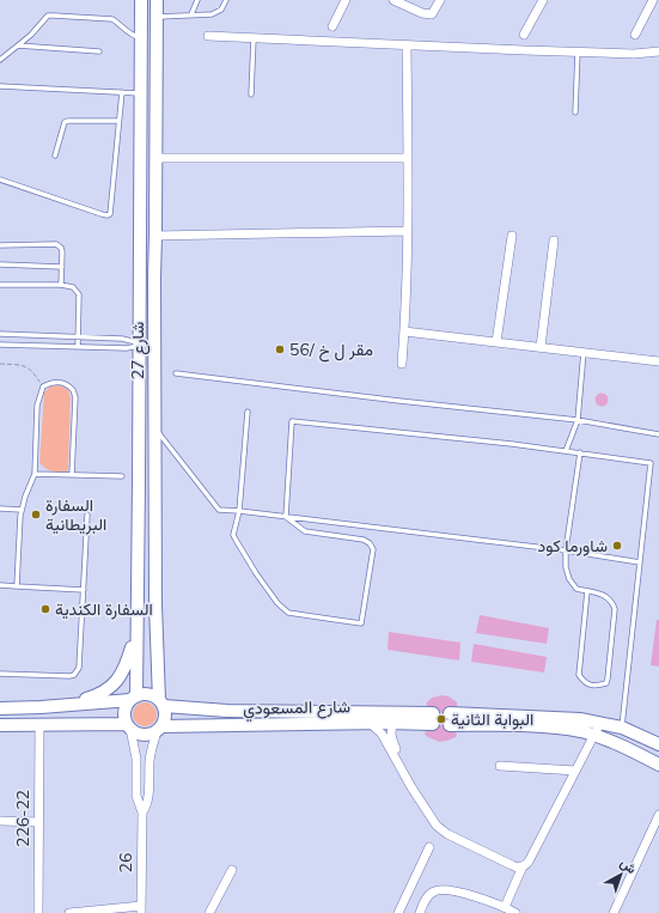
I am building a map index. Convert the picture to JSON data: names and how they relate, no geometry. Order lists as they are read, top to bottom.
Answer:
{
  "streets": {
    "main road": ["شارع 27", "شارع المسعودي"],
    "street": ["226-22", "26"]
  },
  "crossings": [
    ["شارع 27", "شارع المسعودي"]
  ],
  "places": [
    "مقر ل خ /56",
    "السفارة البريطانية",
    "شاورما كود",
    "السفارة الكندية",
    "البوابة الثانية"
  ],
  "north": "top right"
}
